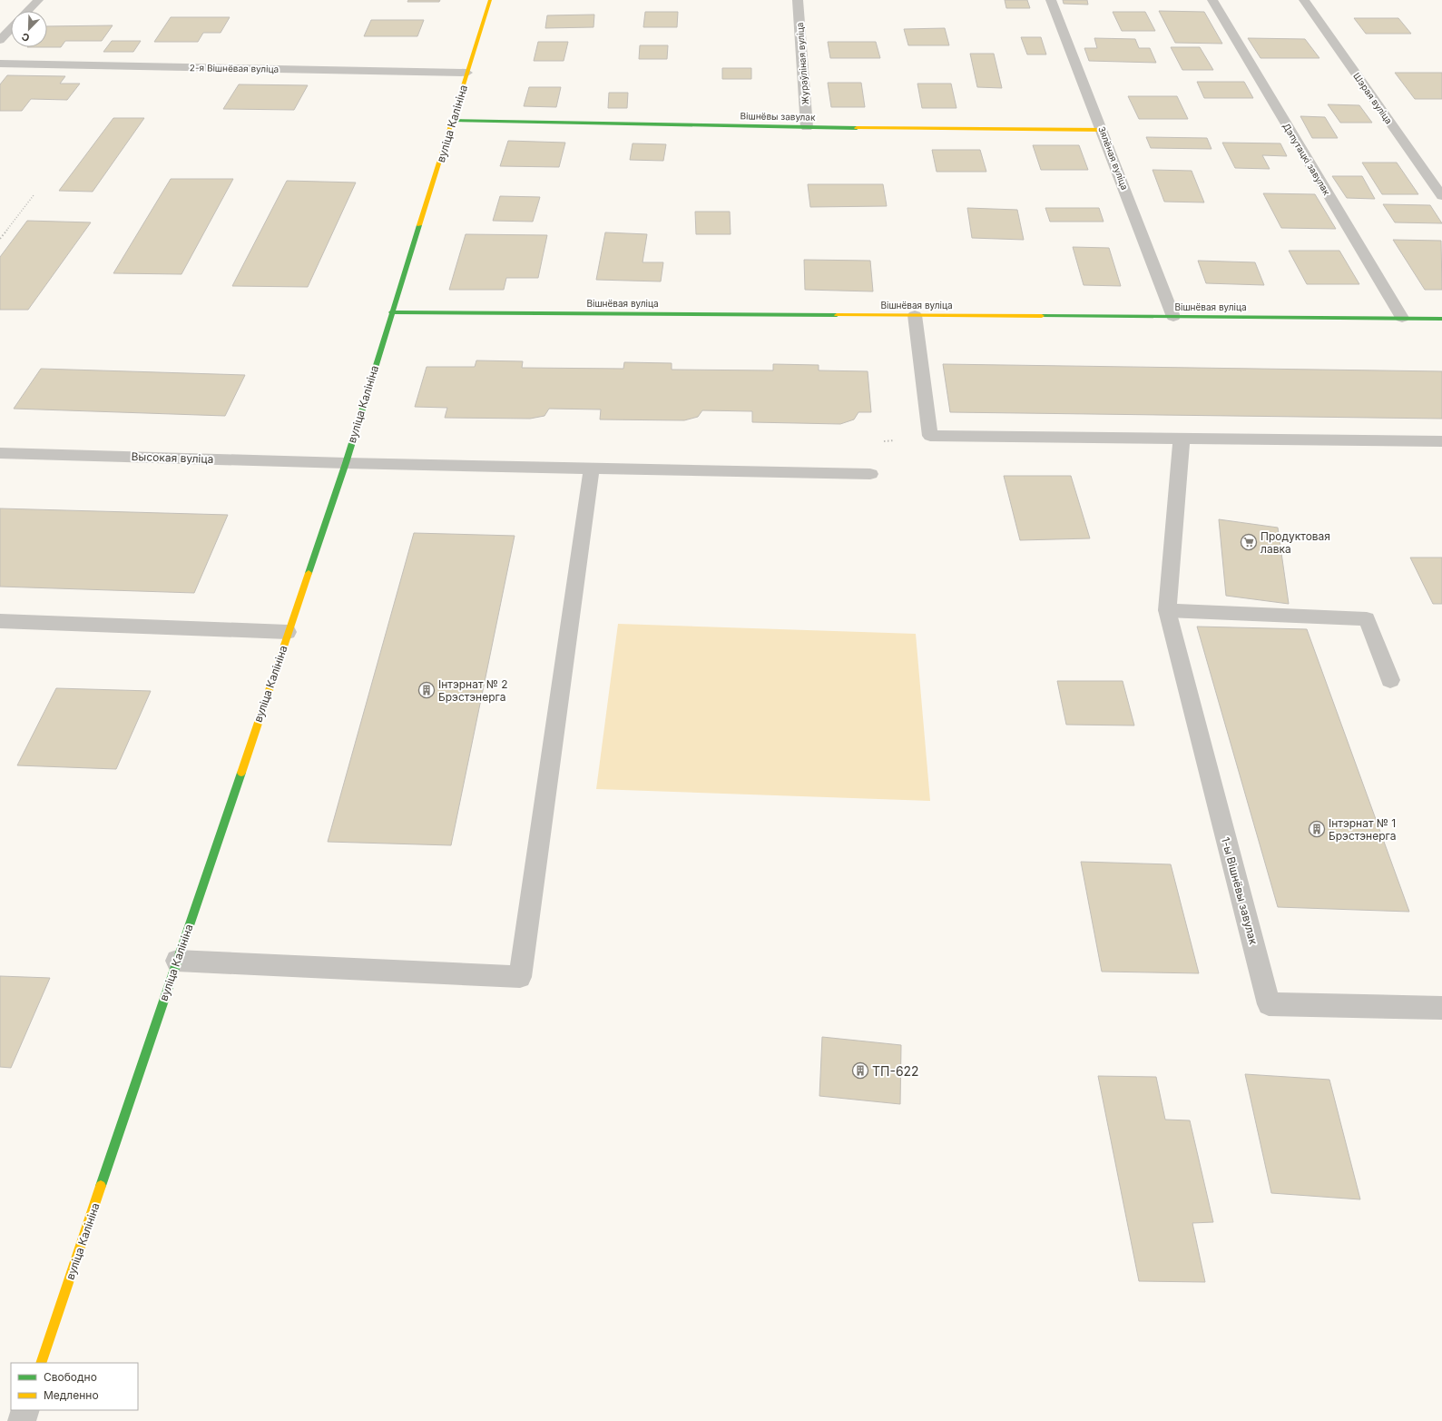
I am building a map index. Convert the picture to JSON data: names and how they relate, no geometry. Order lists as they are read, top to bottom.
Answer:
{
  "streets": {
    "street": [
      "Жураўліная вуліца",
      "2-я Вішнёвая вуліца",
      "Шэрая вуліца",
      "Вішнёвы завулак",
      "вуліца Калініна",
      "Зялёная вуліца",
      "Дэпутацкі завулак",
      "Вішнёвая вуліца",
      "Высокая вуліца",
      "1-ы Вішнёвы завулак"
    ]
  },
  "crossings": [
    ["Жураўліная вуліца", "Вішнёвы завулак"],
    ["2-я Вішнёвая вуліца", "вуліца Калініна"],
    ["Вішнёвы завулак", "вуліца Калініна"],
    ["Вішнёвы завулак", "Зялёная вуліца"],
    ["вуліца Калініна", "Вішнёвая вуліца"],
    ["вуліца Калініна", "Высокая вуліца"],
    ["Зялёная вуліца", "Вішнёвая вуліца"],
    ["Дэпутацкі завулак", "Вішнёвая вуліца"]
  ],
  "places": {
    "supermarket": ["Продуктовая лавка"],
    "building": ["Інтэрнат № 2 Брэстэнерга", "Інтэрнат № 1 Брэстэнерга", "ТП-622"]
  },
  "legend": ["Свободно", "Медленно"],
  "north": "bottom left"
}
